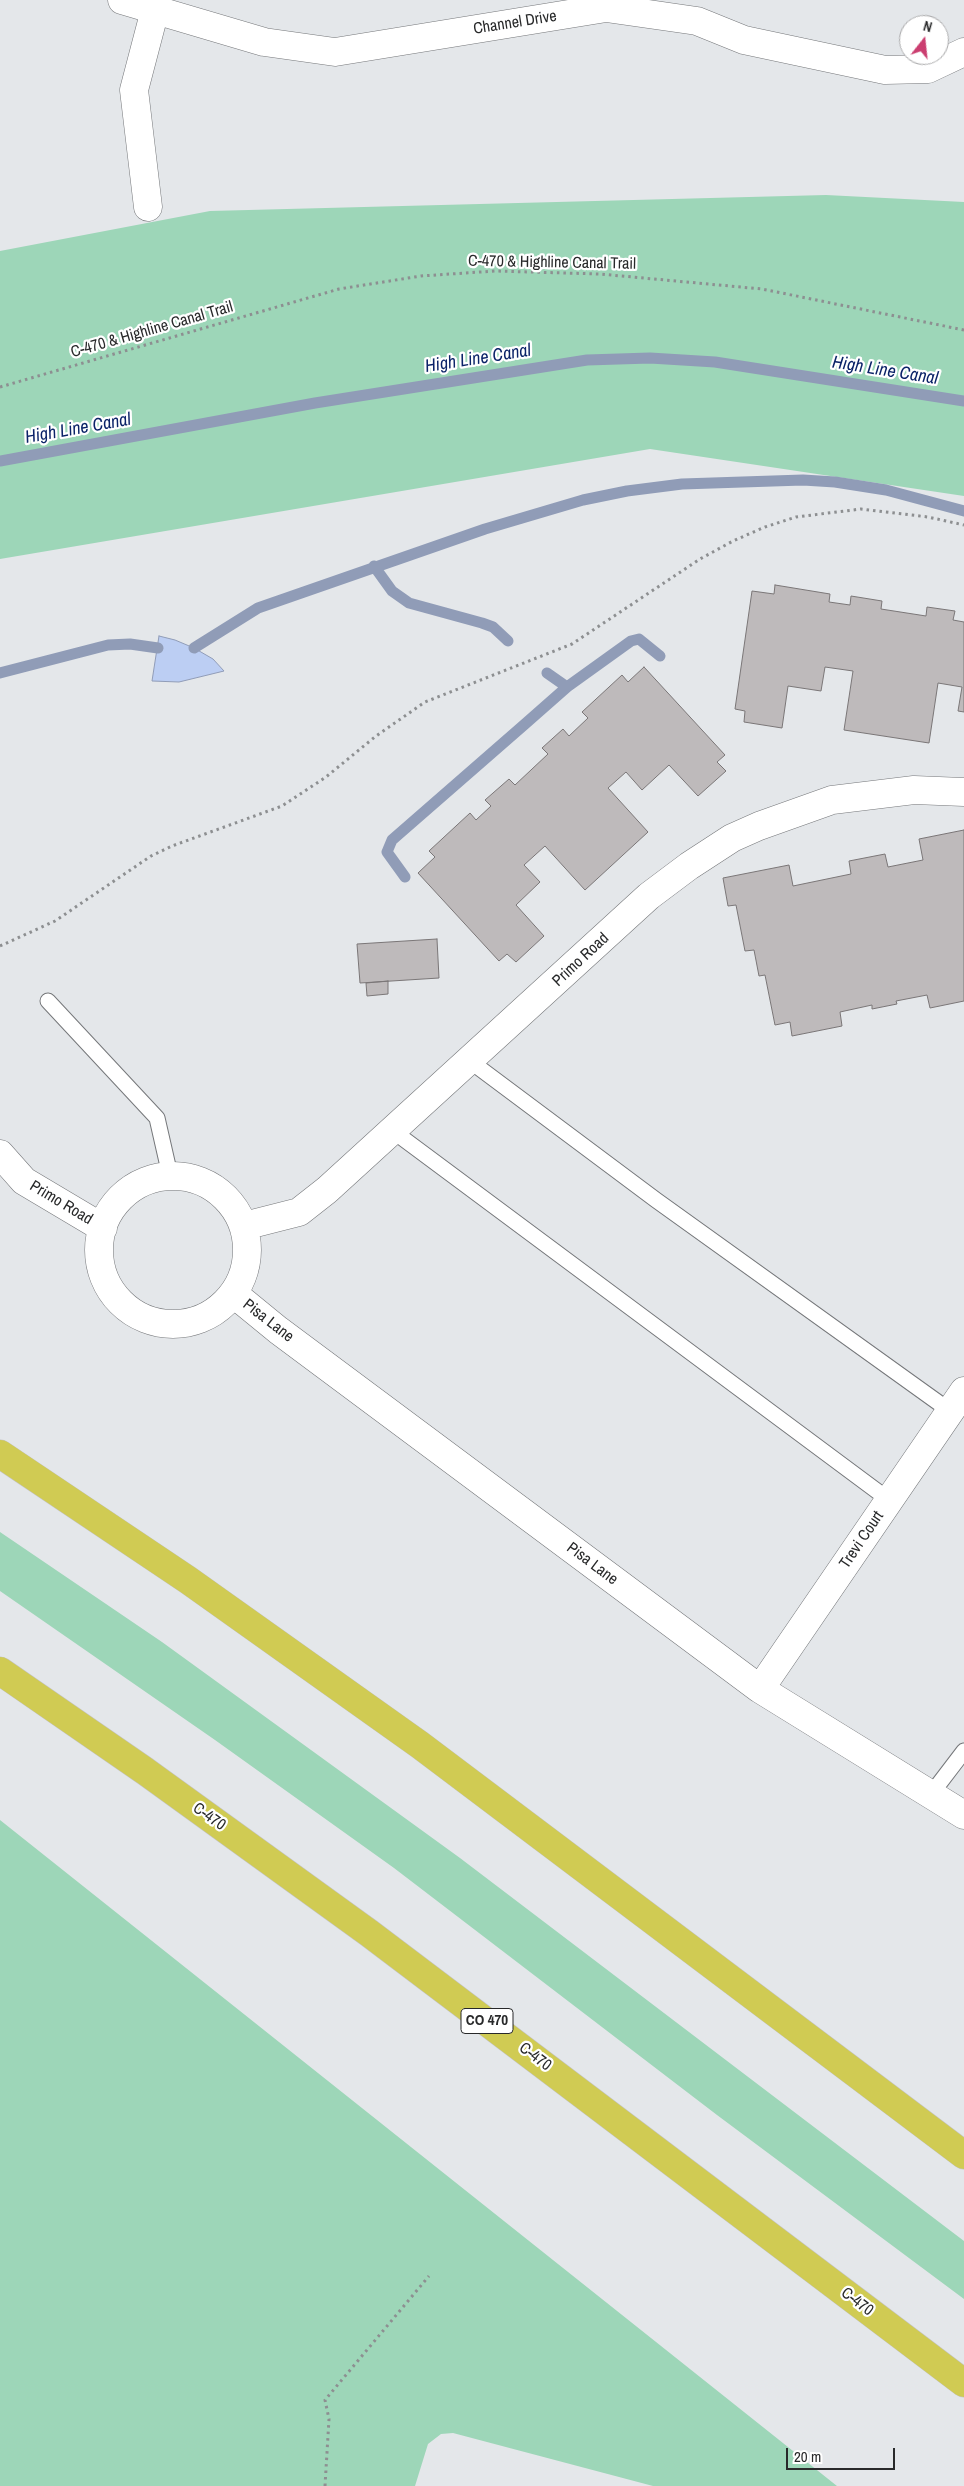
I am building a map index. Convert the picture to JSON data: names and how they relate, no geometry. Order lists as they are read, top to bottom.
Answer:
{
  "streets": {
    "highway": ["C-470", "CO 470"],
    "street": [
      "Channel Drive",
      "Primo Road",
      "Pisa Lane",
      "Trevi Court"
    ],
    "path": ["C-470 & Highline Canal Trail"]
  },
  "crossings": [
    ["Primo Road", "Pisa Lane"],
    ["Pisa Lane", "Trevi Court"]
  ],
  "water": ["High Line Canal"],
  "scale_bar": "20 m",
  "north": "top"
}
